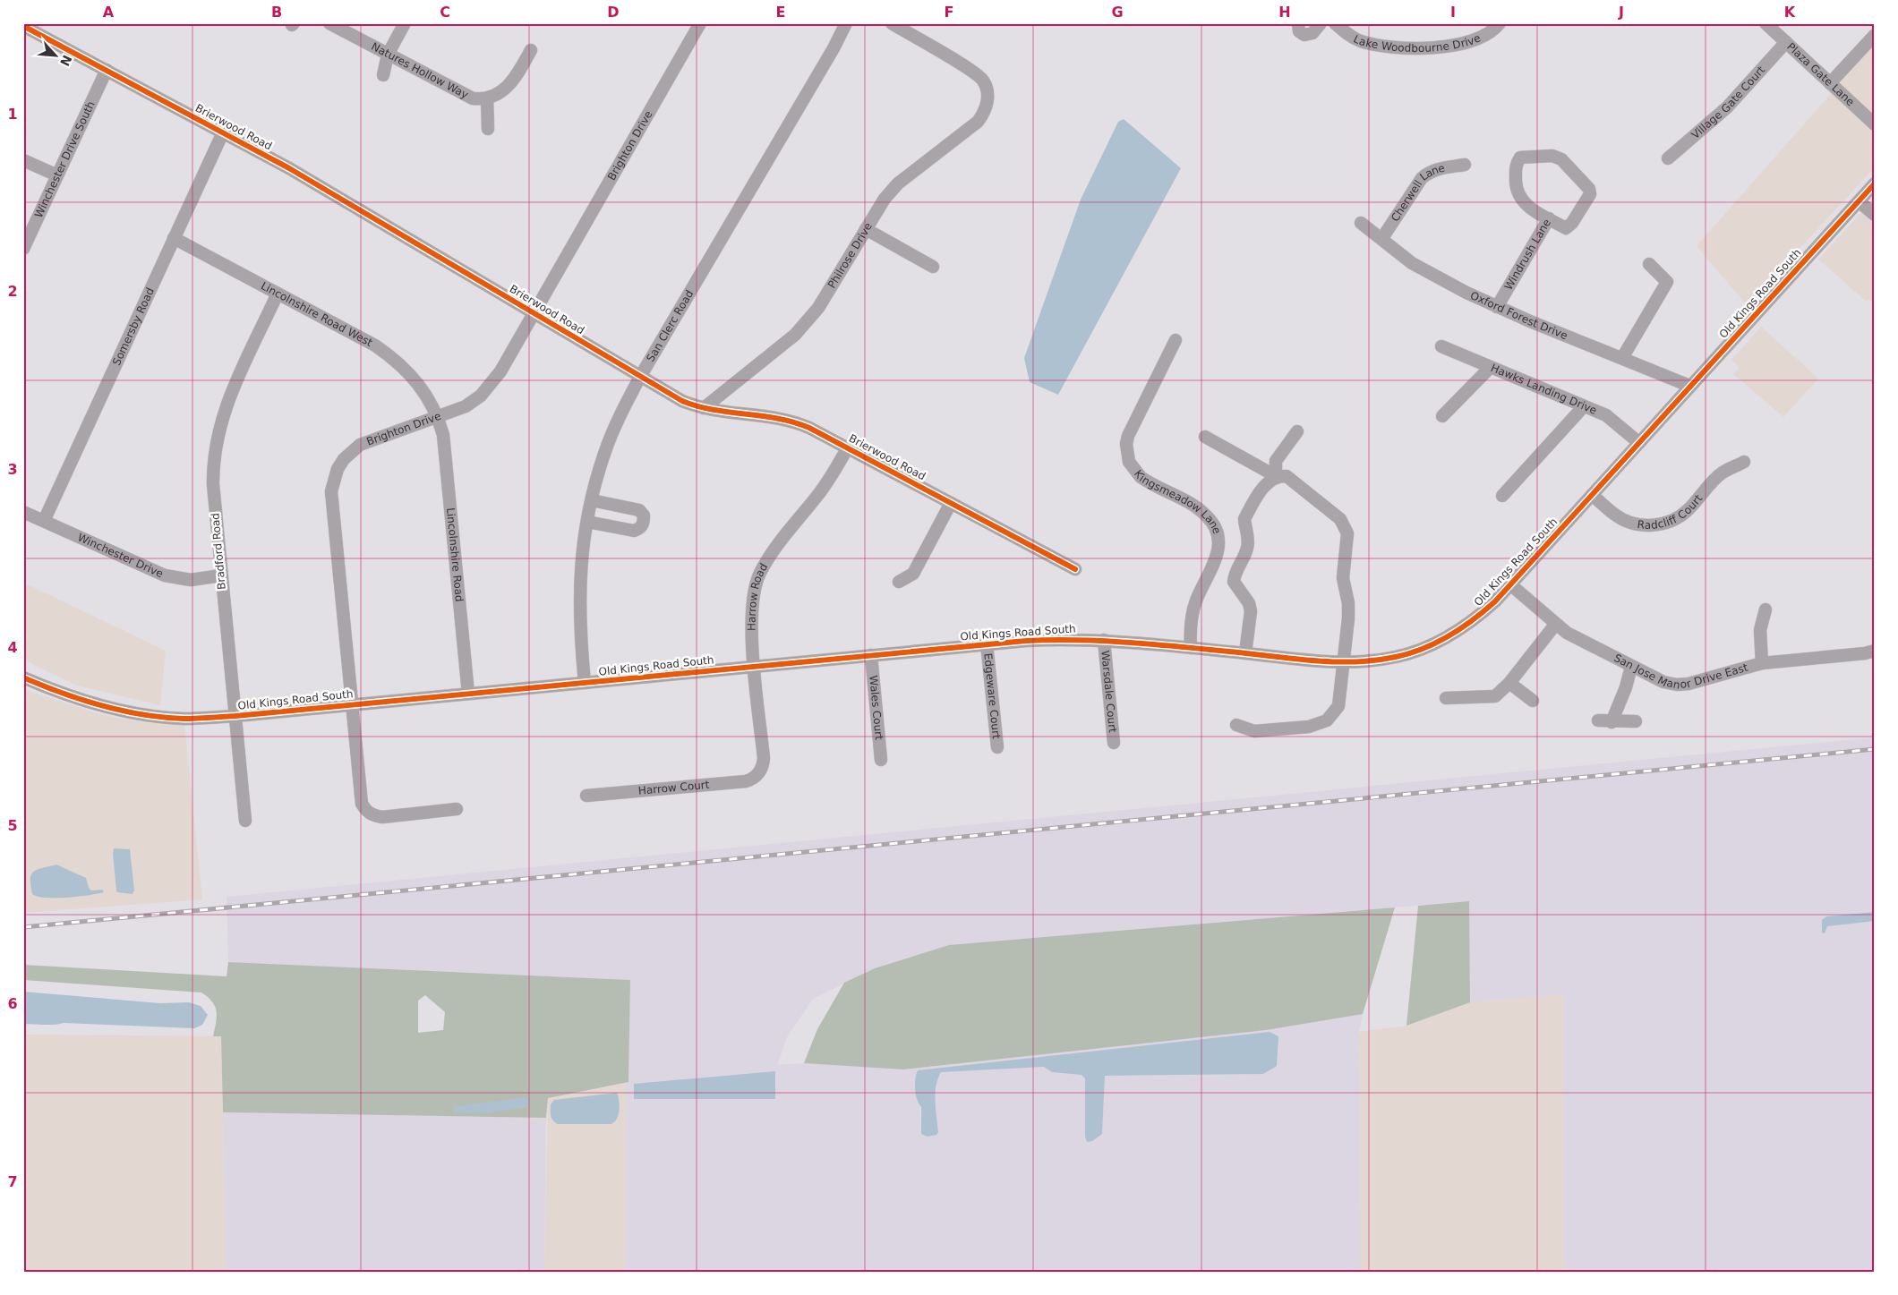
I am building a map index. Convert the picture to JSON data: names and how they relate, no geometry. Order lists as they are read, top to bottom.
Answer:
{
  "streets": {
    "street": [
      "Lake Woodbourne Drive",
      "Natures Hollow Way",
      "Plaza Gate Lane",
      "Village Gate Court",
      "Brierwood Road",
      "Brighton Drive",
      "Winchester Drive South",
      "Cherwell Lane",
      "Philrose Drive",
      "Windrush Lane",
      "Old Kings Road South",
      "Lincolnshire Road West",
      "Oxford Forest Drive",
      "San Clerc Road",
      "Somersby Road",
      "Hawks Landing Drive",
      "Kingsmeadow Lane",
      "Radcliff Court",
      "Bradford Road",
      "Winchester Drive",
      "Lincolnshire Road",
      "Harrow Road",
      "San Jose Manor Drive East",
      "Warsdale Court",
      "Edgeware Court",
      "Wales Court",
      "Harrow Court"
    ]
  },
  "crossings": [
    ["Plaza Gate Lane", "Village Gate Court"],
    ["Brierwood Road", "Brighton Drive"],
    ["Brierwood Road", "Winchester Drive South"],
    ["Brierwood Road", "Philrose Drive"],
    ["Brierwood Road", "San Clerc Road"],
    ["Brierwood Road", "Somersby Road"],
    ["Brierwood Road", "Harrow Road"],
    ["Brighton Drive", "Old Kings Road South"],
    ["Brighton Drive", "Lincolnshire Road West"],
    ["Brighton Drive", "Lincolnshire Road"],
    ["Cherwell Lane", "Oxford Forest Drive"],
    ["Windrush Lane", "Oxford Forest Drive"],
    ["Old Kings Road South", "Oxford Forest Drive"],
    ["Old Kings Road South", "San Clerc Road"],
    ["Old Kings Road South", "Hawks Landing Drive"],
    ["Old Kings Road South", "Kingsmeadow Lane"],
    ["Old Kings Road South", "Radcliff Court"],
    ["Old Kings Road South", "Bradford Road"],
    ["Old Kings Road South", "Lincolnshire Road"],
    ["Old Kings Road South", "Harrow Road"],
    ["Old Kings Road South", "San Jose Manor Drive East"],
    ["Old Kings Road South", "Warsdale Court"],
    ["Old Kings Road South", "Edgeware Court"],
    ["Old Kings Road South", "Wales Court"],
    ["Lincolnshire Road West", "Somersby Road"],
    ["Lincolnshire Road West", "Bradford Road"],
    ["Lincolnshire Road West", "Lincolnshire Road"],
    ["Somersby Road", "Winchester Drive"],
    ["Bradford Road", "Winchester Drive"],
    ["Harrow Road", "Harrow Court"]
  ],
  "north": "bottom right",
  "grid": {
    "columns": [
      "A",
      "B",
      "C",
      "D",
      "E",
      "F",
      "G",
      "H",
      "I",
      "J",
      "K"
    ],
    "rows": [
      "1",
      "2",
      "3",
      "4",
      "5",
      "6",
      "7"
    ]
  }
}
